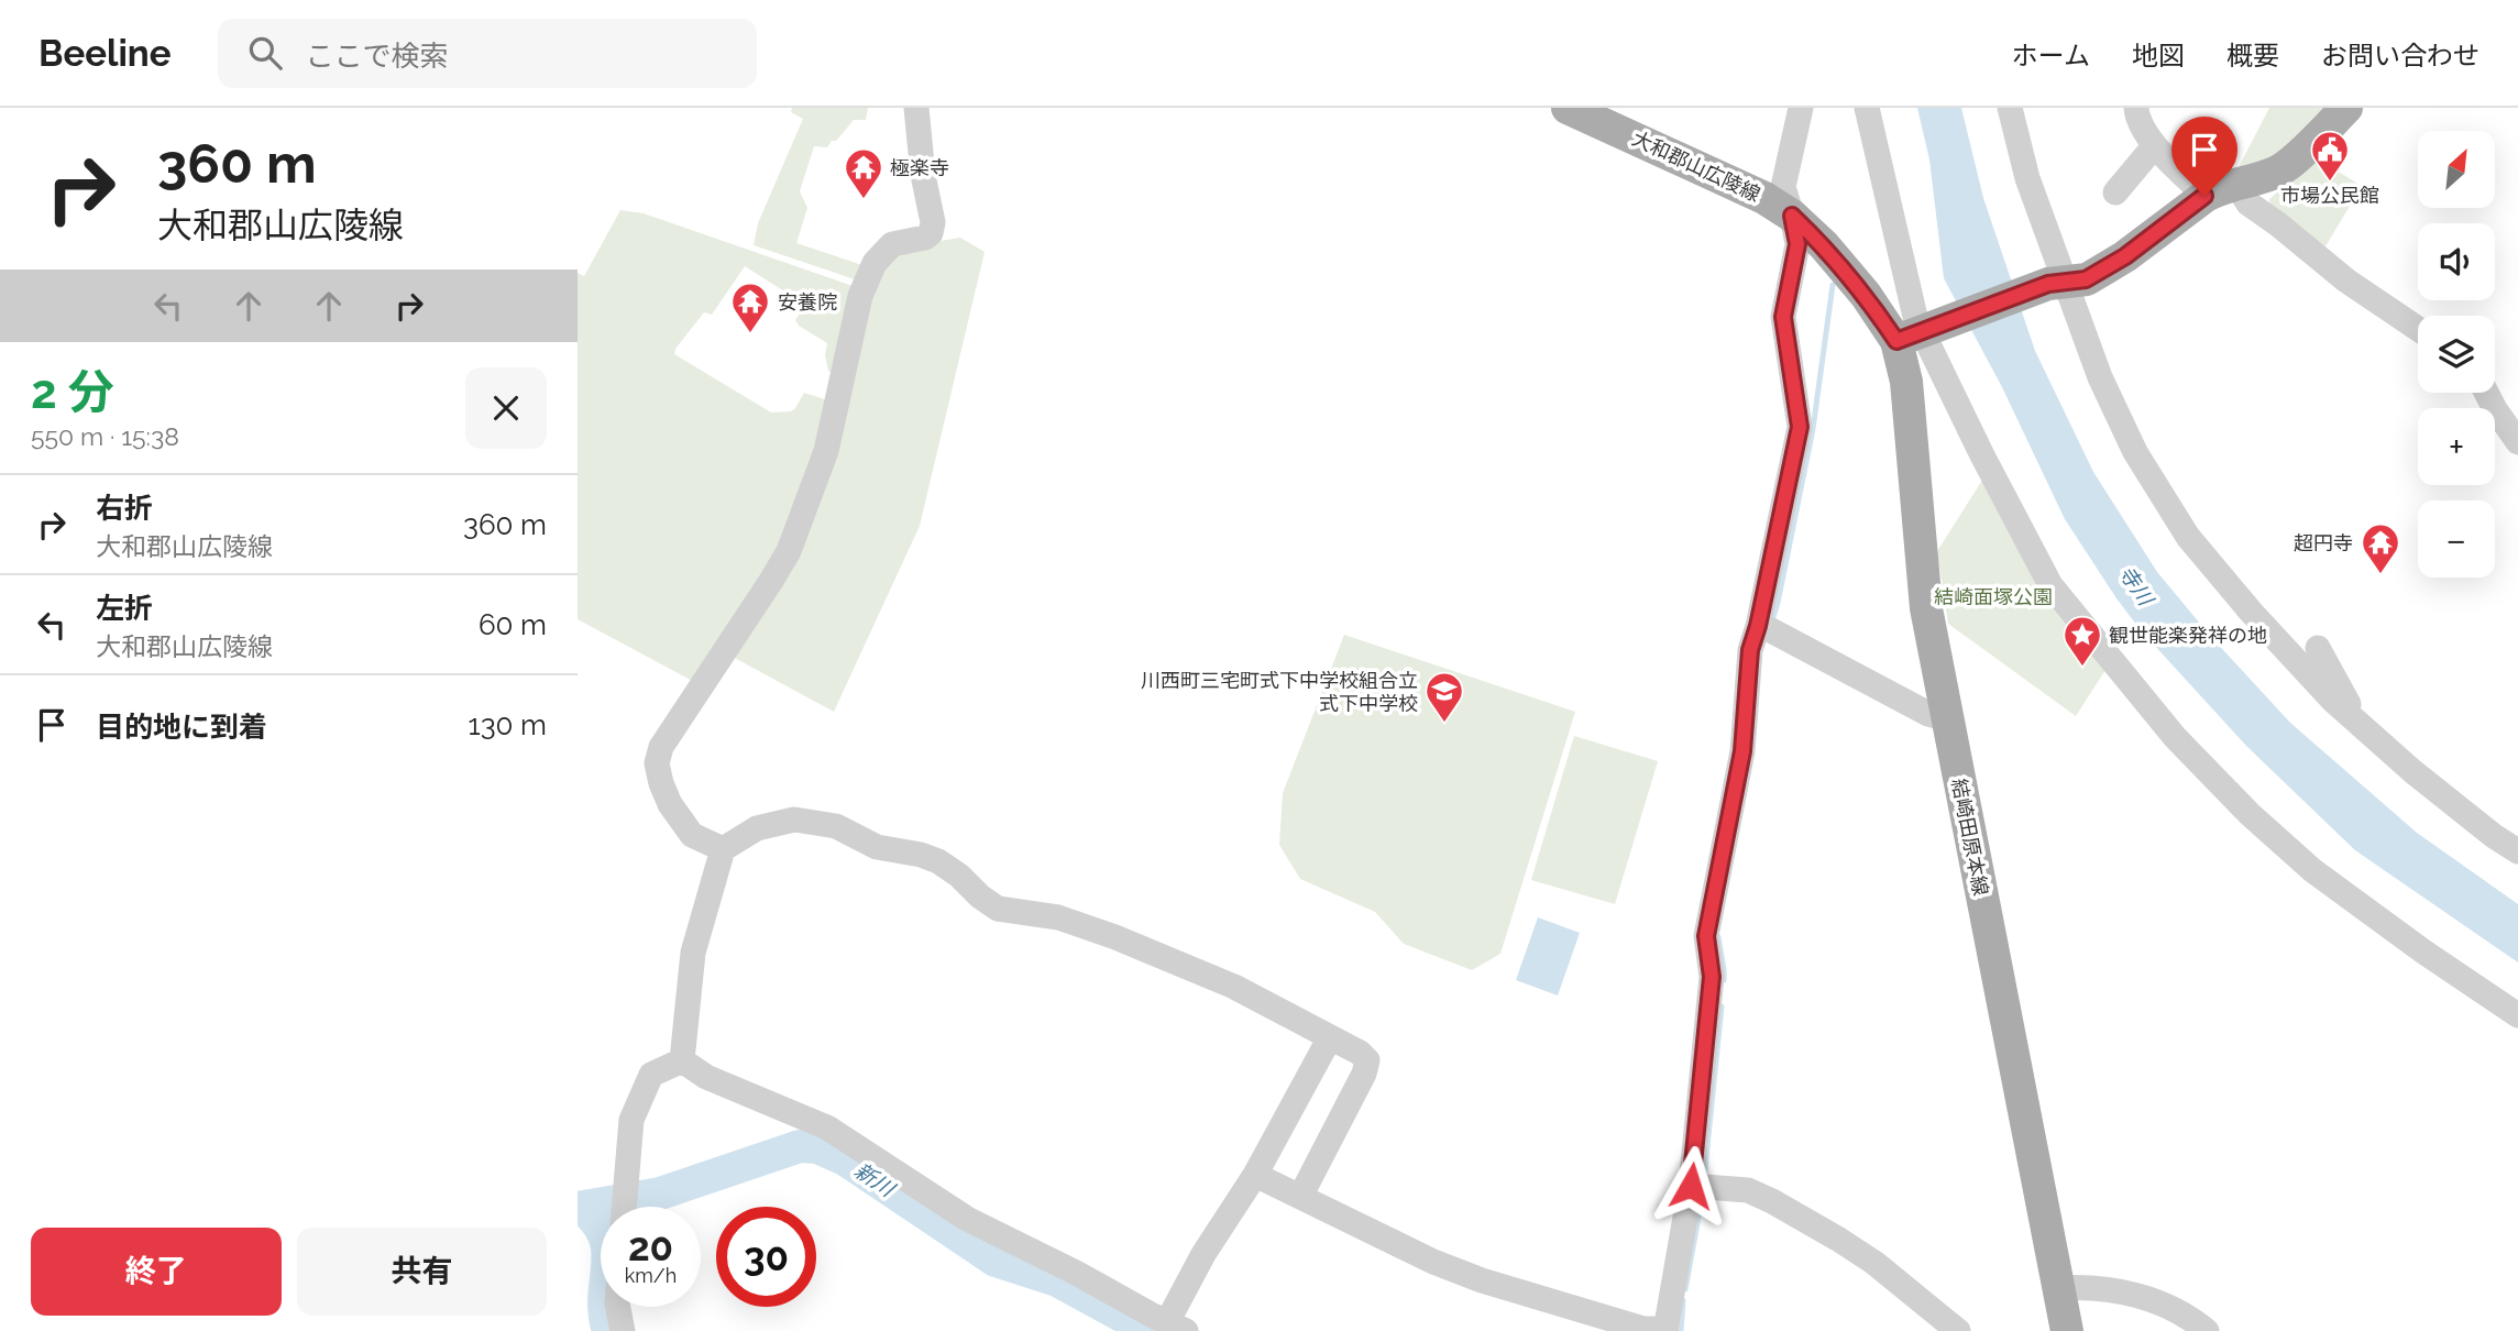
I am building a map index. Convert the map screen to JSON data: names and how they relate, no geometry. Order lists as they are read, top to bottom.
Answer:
{
  "streets": {
    "main road": ["大和郡山広陵線", "結崎田原本線"]
  },
  "crossings": [
    ["大和郡山広陵線", "結崎田原本線"]
  ],
  "water": ["寺川", "新川"],
  "parks": ["結崎面塚公園"],
  "places": {
    "public building": ["市場公民館"],
    "temple": ["極楽寺", "安養院", "超円寺"],
    "place": ["観世能楽発祥の地"],
    "school or university": ["川西町三宅町式下中学校組合立 式下中学校"]
  },
  "north": "top right",
  "page": {
    "header": "Beeline",
    "search": "ここで検索",
    "nav": [
      "ホーム",
      "地図",
      "概要",
      "お問い合わせ"
    ],
    "turn": ["360 m", "大和郡山広陵線"],
    "map_buttons": ["+", "−"],
    "heading": ["2 分", "550 m · 15:38"],
    "list": [
      {
        "name": "右折",
        "note": "大和郡山広陵線",
        "value": "360 m"
      },
      {
        "name": "左折",
        "note": "大和郡山広陵線",
        "value": "60 m"
      },
      {
        "name": "目的地に到着",
        "value": "130 m"
      }
    ],
    "speed": "20 km/h",
    "limit": "30",
    "buttons": ["終了", "共有"]
  }
}
